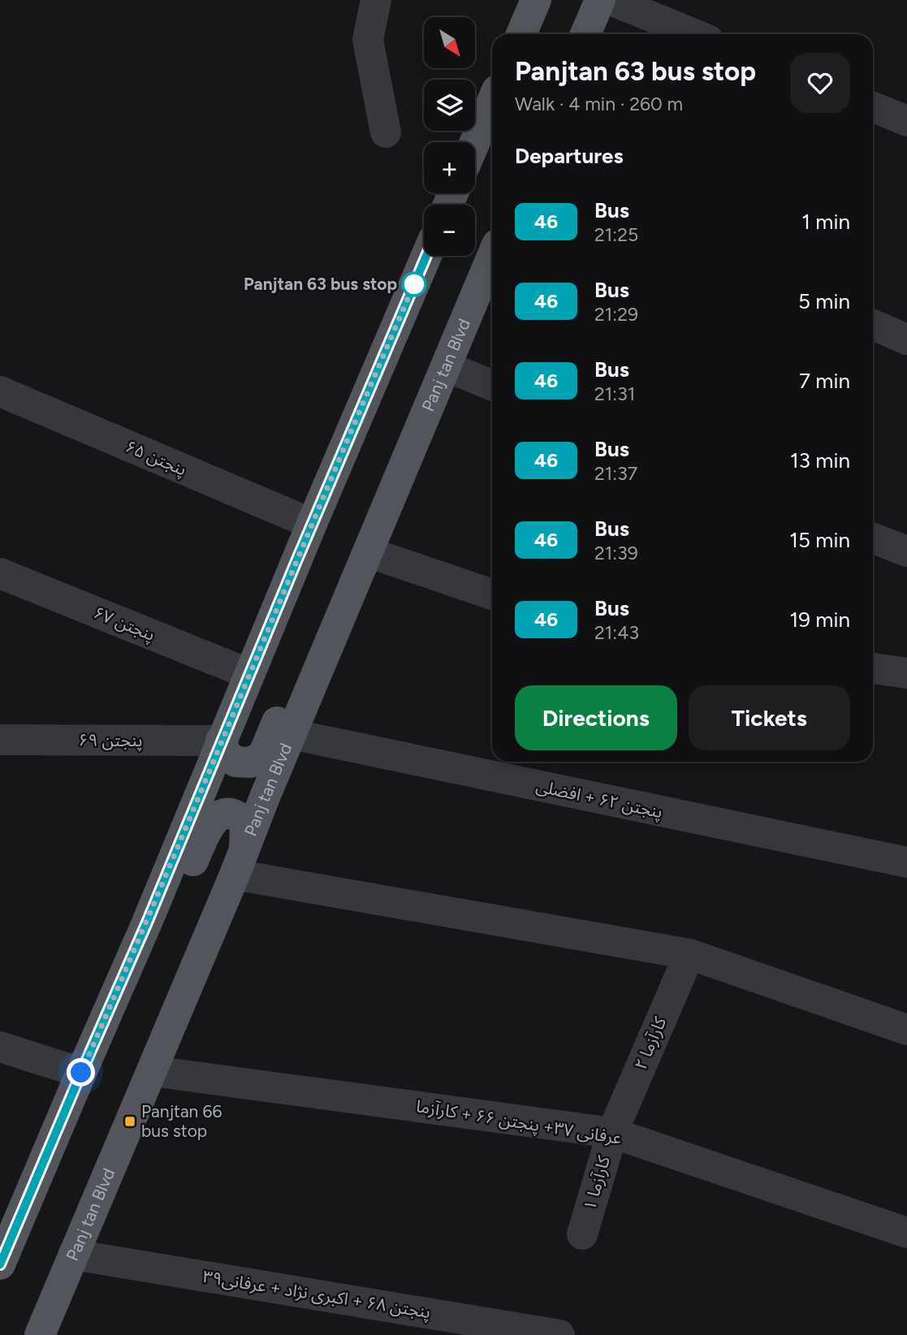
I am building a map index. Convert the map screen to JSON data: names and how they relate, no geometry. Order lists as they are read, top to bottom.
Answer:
{
  "streets": {
    "main road": ["Panj tan Blvd"],
    "street": [
      "پنجتن ۶۵",
      "پنجتن ۶۷",
      "پنجتن ۶۹",
      "پنجتن ۶۲ + افضلی",
      "کارآزما ۲",
      "عرفانی ۳۷+ پنجتن ۶۶ + کارآزما",
      "کارآزما ۱",
      "پنجتن ۶۸ + اکبری نژاد + عرفانی۳۹"
    ]
  },
  "crossings": [
    ["Panj tan Blvd", "پنجتن ۶۲ + افضلی"],
    ["Panj tan Blvd", "عرفانی ۳۷+ پنجتن ۶۶ + کارآزما"],
    ["Panj tan Blvd", "پنجتن ۶۸ + اکبری نژاد + عرفانی۳۹"],
    ["کارآزما ۲", "عرفانی ۳۷+ پنجتن ۶۶ + کارآزما"],
    ["کارآزما ۲", "کارآزما ۱"],
    ["عرفانی ۳۷+ پنجتن ۶۶ + کارآزما", "کارآزما ۱"]
  ],
  "places": {
    "other": ["Panjtan 63 bus stop"],
    "transit": ["Panjtan 66 bus stop"]
  },
  "lines": ["bus line 46"],
  "north": "bottom right",
  "page": {
    "map_buttons": ["+", "−"],
    "heading": [
      ["Panjtan 63 bus stop", "Walk · 4 min · 260 m"],
      "Departures"
    ],
    "list": [
      {
        "mark": "46",
        "name": "Bus",
        "note": "21:25",
        "value": "1 min"
      },
      {
        "mark": "46",
        "name": "Bus",
        "note": "21:29",
        "value": "5 min"
      },
      {
        "mark": "46",
        "name": "Bus",
        "note": "21:31",
        "value": "7 min"
      },
      {
        "mark": "46",
        "name": "Bus",
        "note": "21:37",
        "value": "13 min"
      },
      {
        "mark": "46",
        "name": "Bus",
        "note": "21:39",
        "value": "15 min"
      },
      {
        "mark": "46",
        "name": "Bus",
        "note": "21:43",
        "value": "19 min"
      }
    ],
    "buttons": ["Directions", "Tickets"]
  }
}
